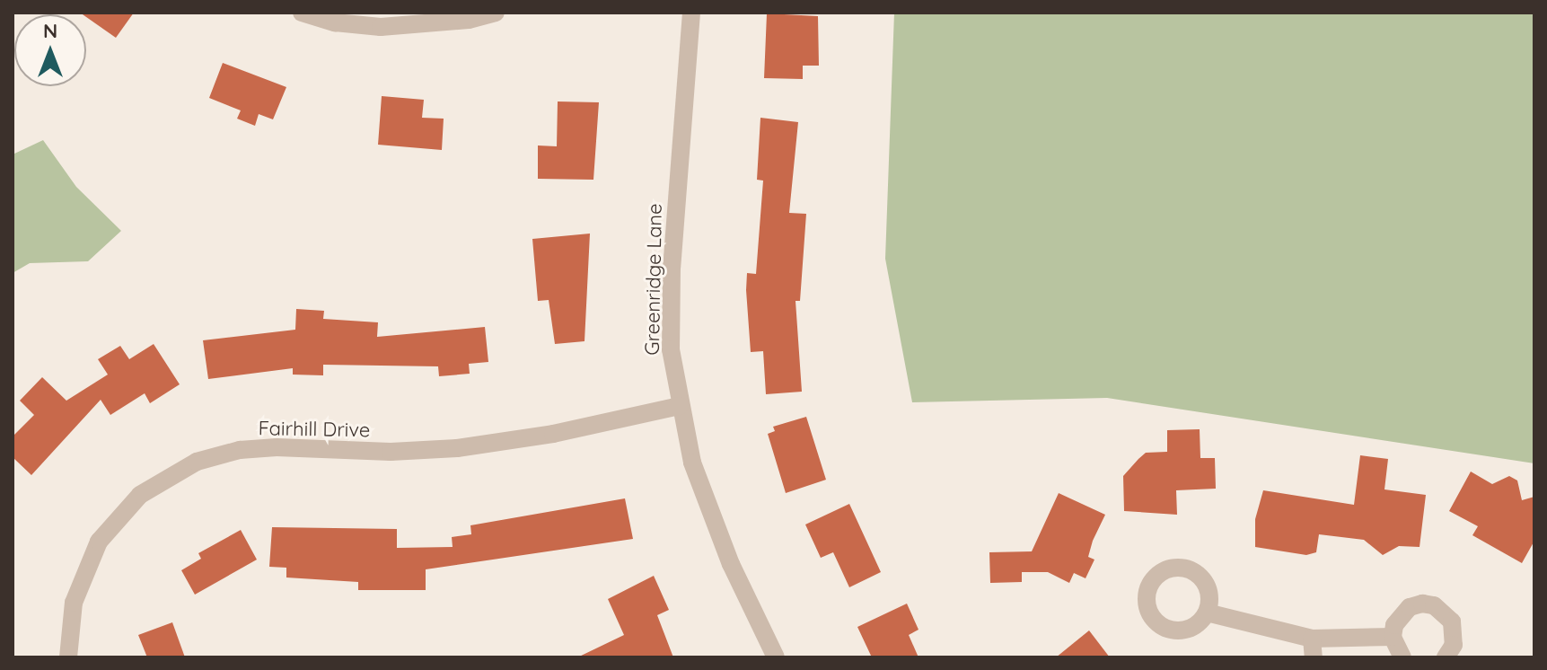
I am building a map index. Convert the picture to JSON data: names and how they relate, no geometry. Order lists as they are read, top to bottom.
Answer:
{
  "streets": {
    "street": ["Greenridge Lane", "Fairhill Drive"]
  },
  "crossings": [
    ["Greenridge Lane", "Fairhill Drive"]
  ],
  "north": "top"
}
